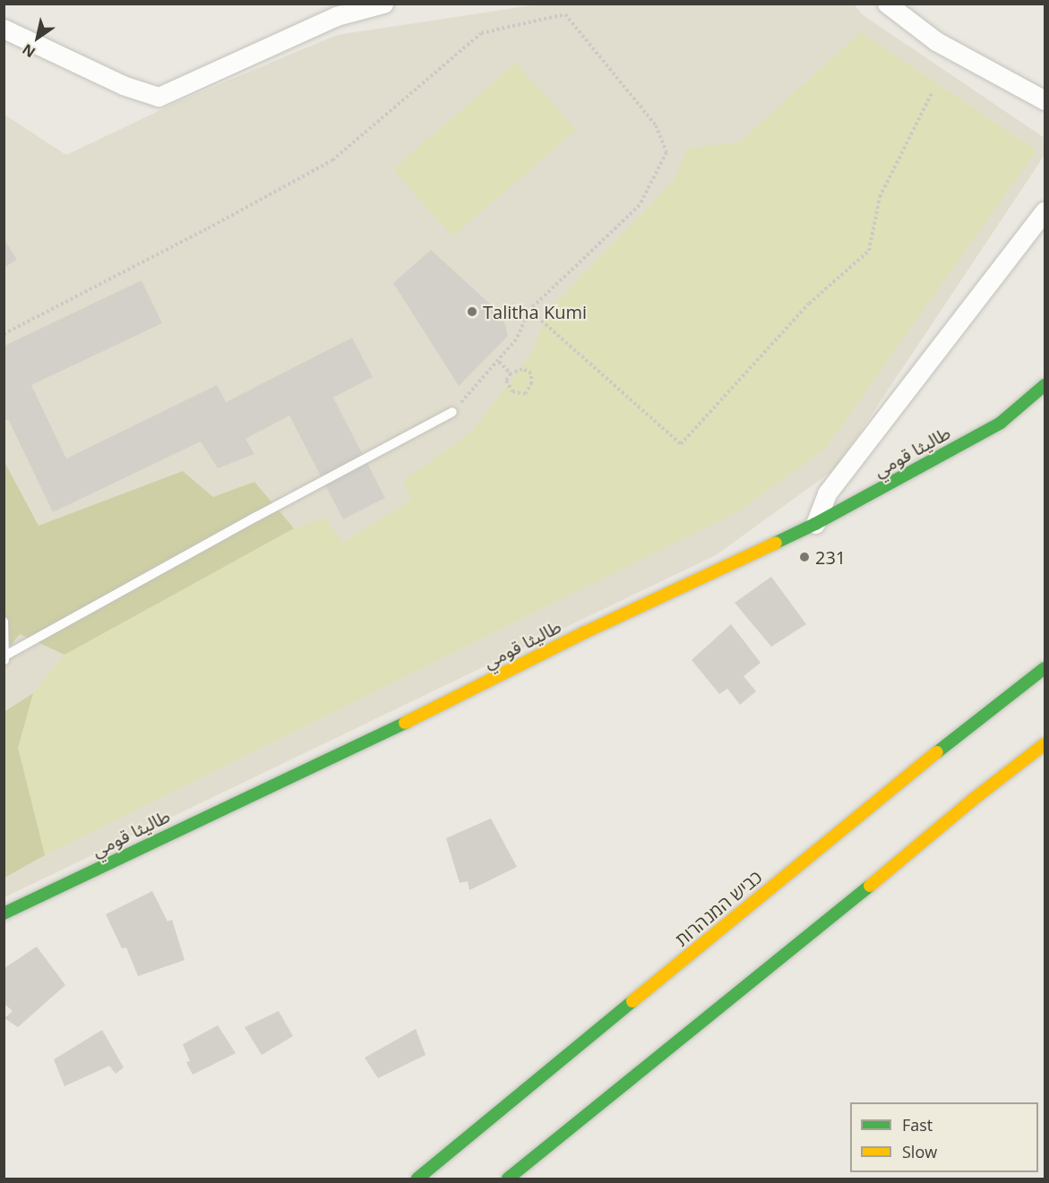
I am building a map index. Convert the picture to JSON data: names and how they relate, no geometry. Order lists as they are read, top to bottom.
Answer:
{
  "streets": {
    "main road": ["طاليثا قومي", "כביש המנהרות"]
  },
  "places": ["Talitha Kumi", "231"],
  "legend": ["Fast", "Slow"],
  "north": "bottom left"
}
